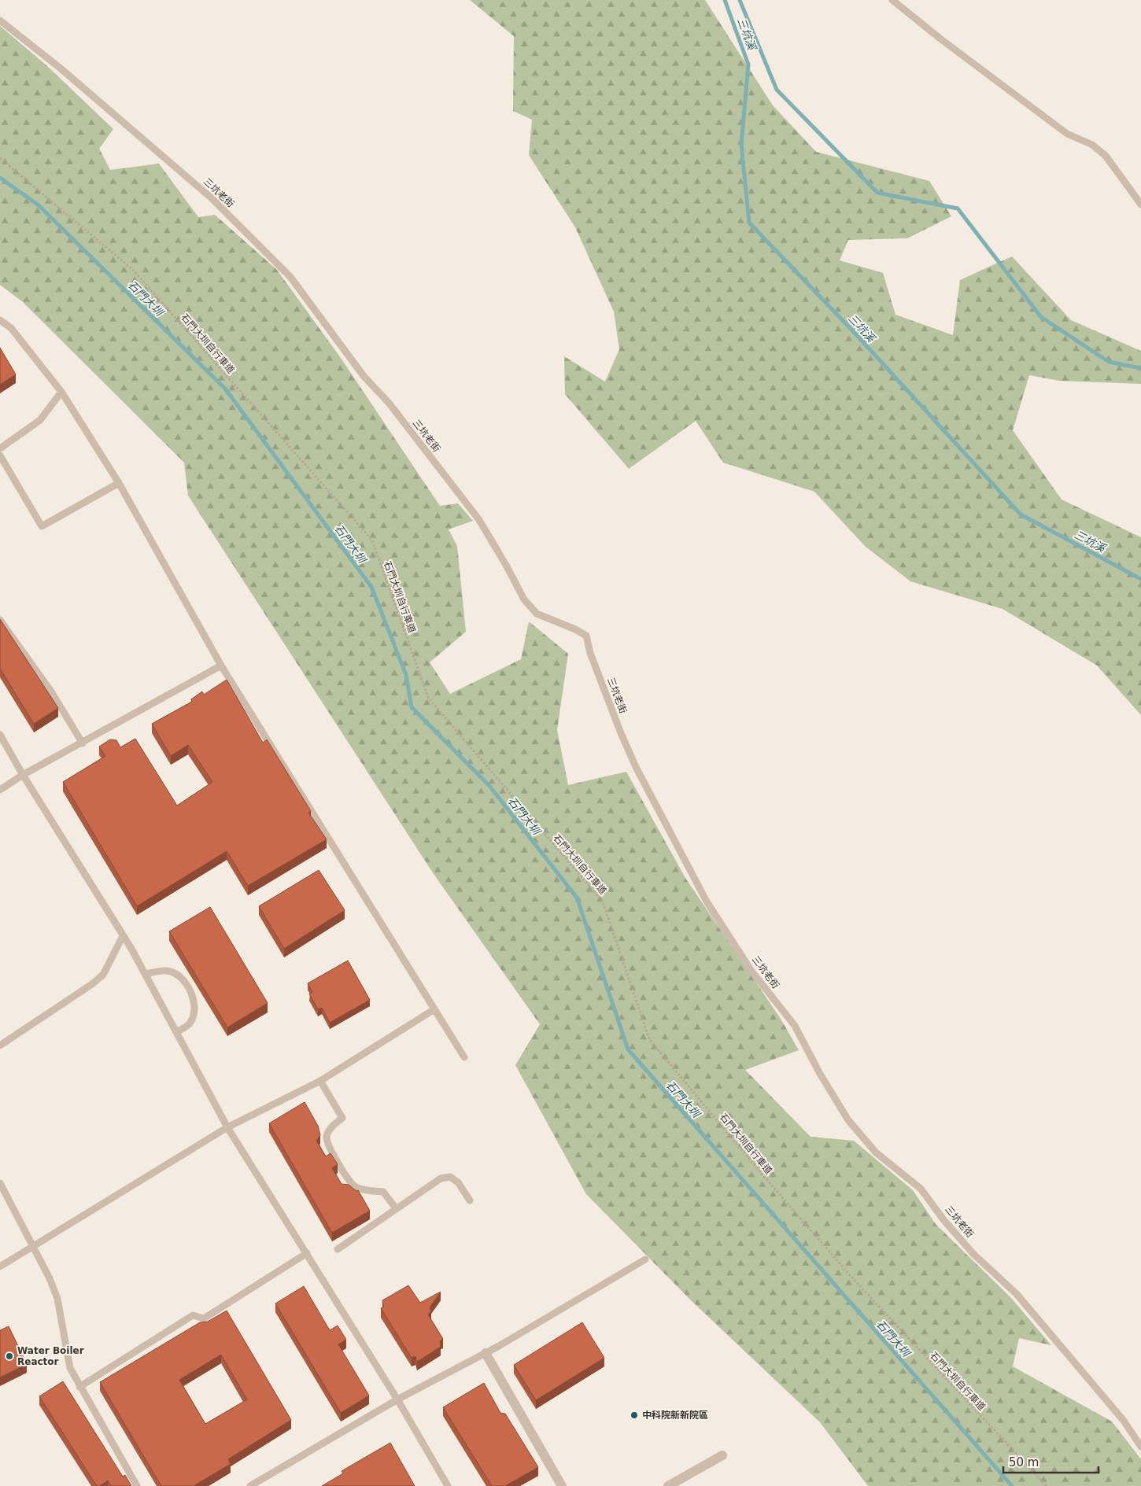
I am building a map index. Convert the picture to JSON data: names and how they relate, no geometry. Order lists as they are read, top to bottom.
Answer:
{
  "streets": {
    "lane": ["三坑老街"],
    "path": ["石門大圳自行車道"]
  },
  "water": ["三坑溪", "石門大圳"],
  "places": ["Water Boiler Reactor", "中科院新新院區"],
  "scale_bar": "50 m"
}
